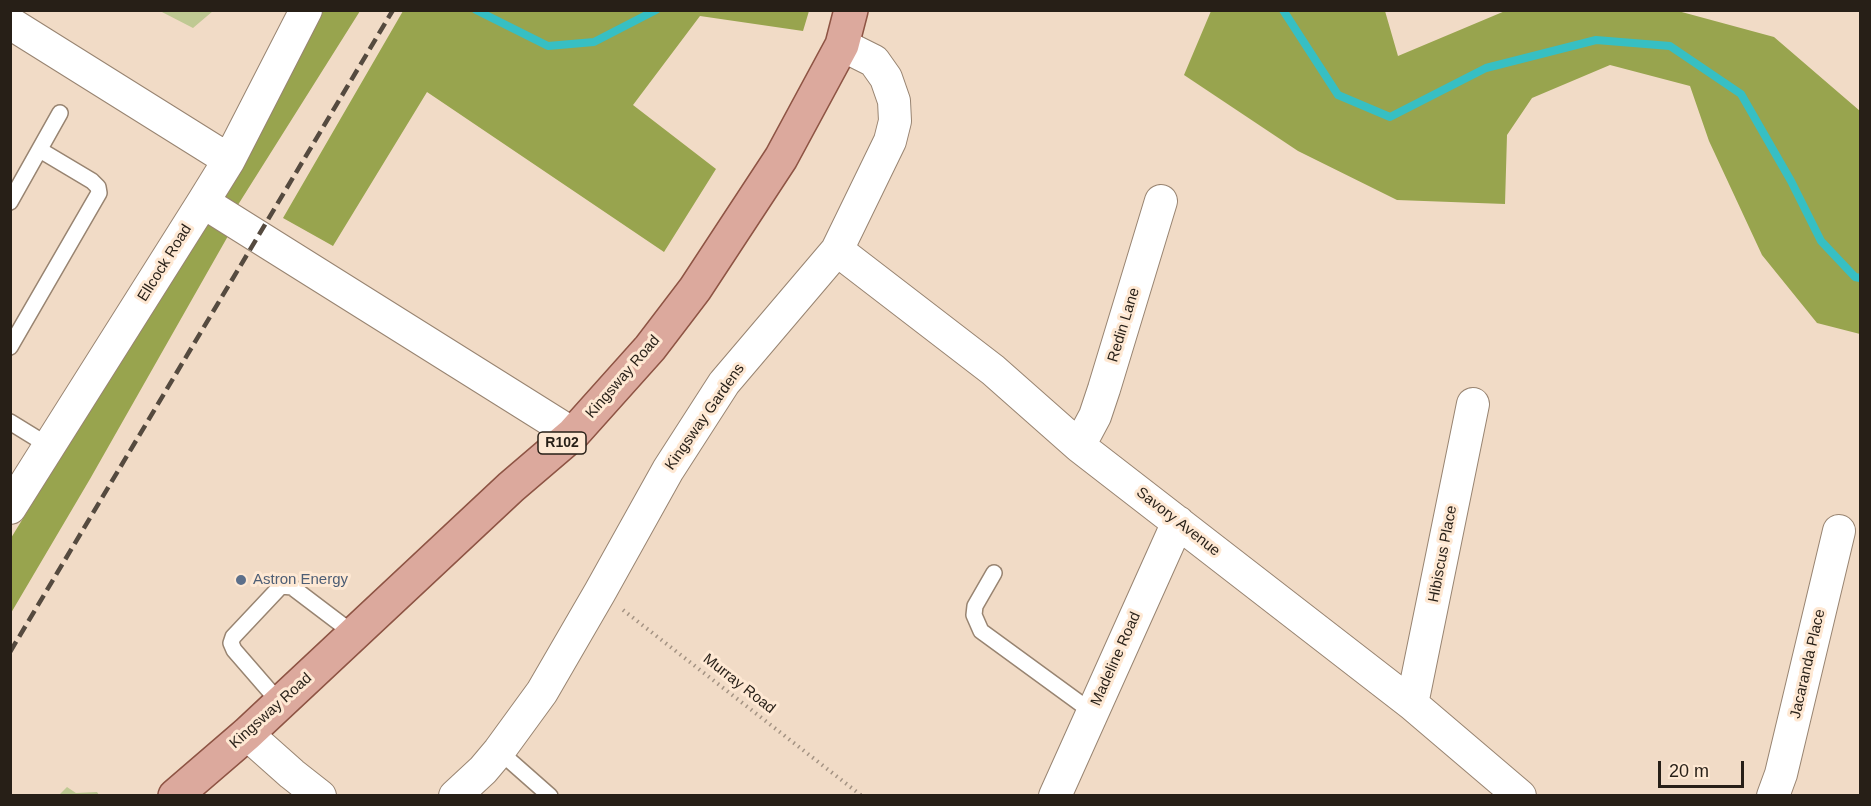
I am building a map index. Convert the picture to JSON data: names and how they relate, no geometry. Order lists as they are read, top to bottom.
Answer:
{
  "streets": {
    "main road": ["Kingsway Road", "R102"],
    "street": [
      "Ellcock Road",
      "Redin Lane",
      "Kingsway Gardens",
      "Savory Avenue",
      "Hibiscus Place",
      "Madeline Road",
      "Jacaranda Place"
    ],
    "path": ["Murray Road"]
  },
  "crossings": [
    ["Redin Lane", "Savory Avenue"],
    ["Kingsway Road", "Kingsway Gardens"],
    ["Kingsway Gardens", "Savory Avenue"],
    ["Kingsway Gardens", "Murray Road"],
    ["Savory Avenue", "Hibiscus Place"],
    ["Savory Avenue", "Madeline Road"]
  ],
  "places": ["Astron Energy"],
  "scale_bar": "20 m"
}
